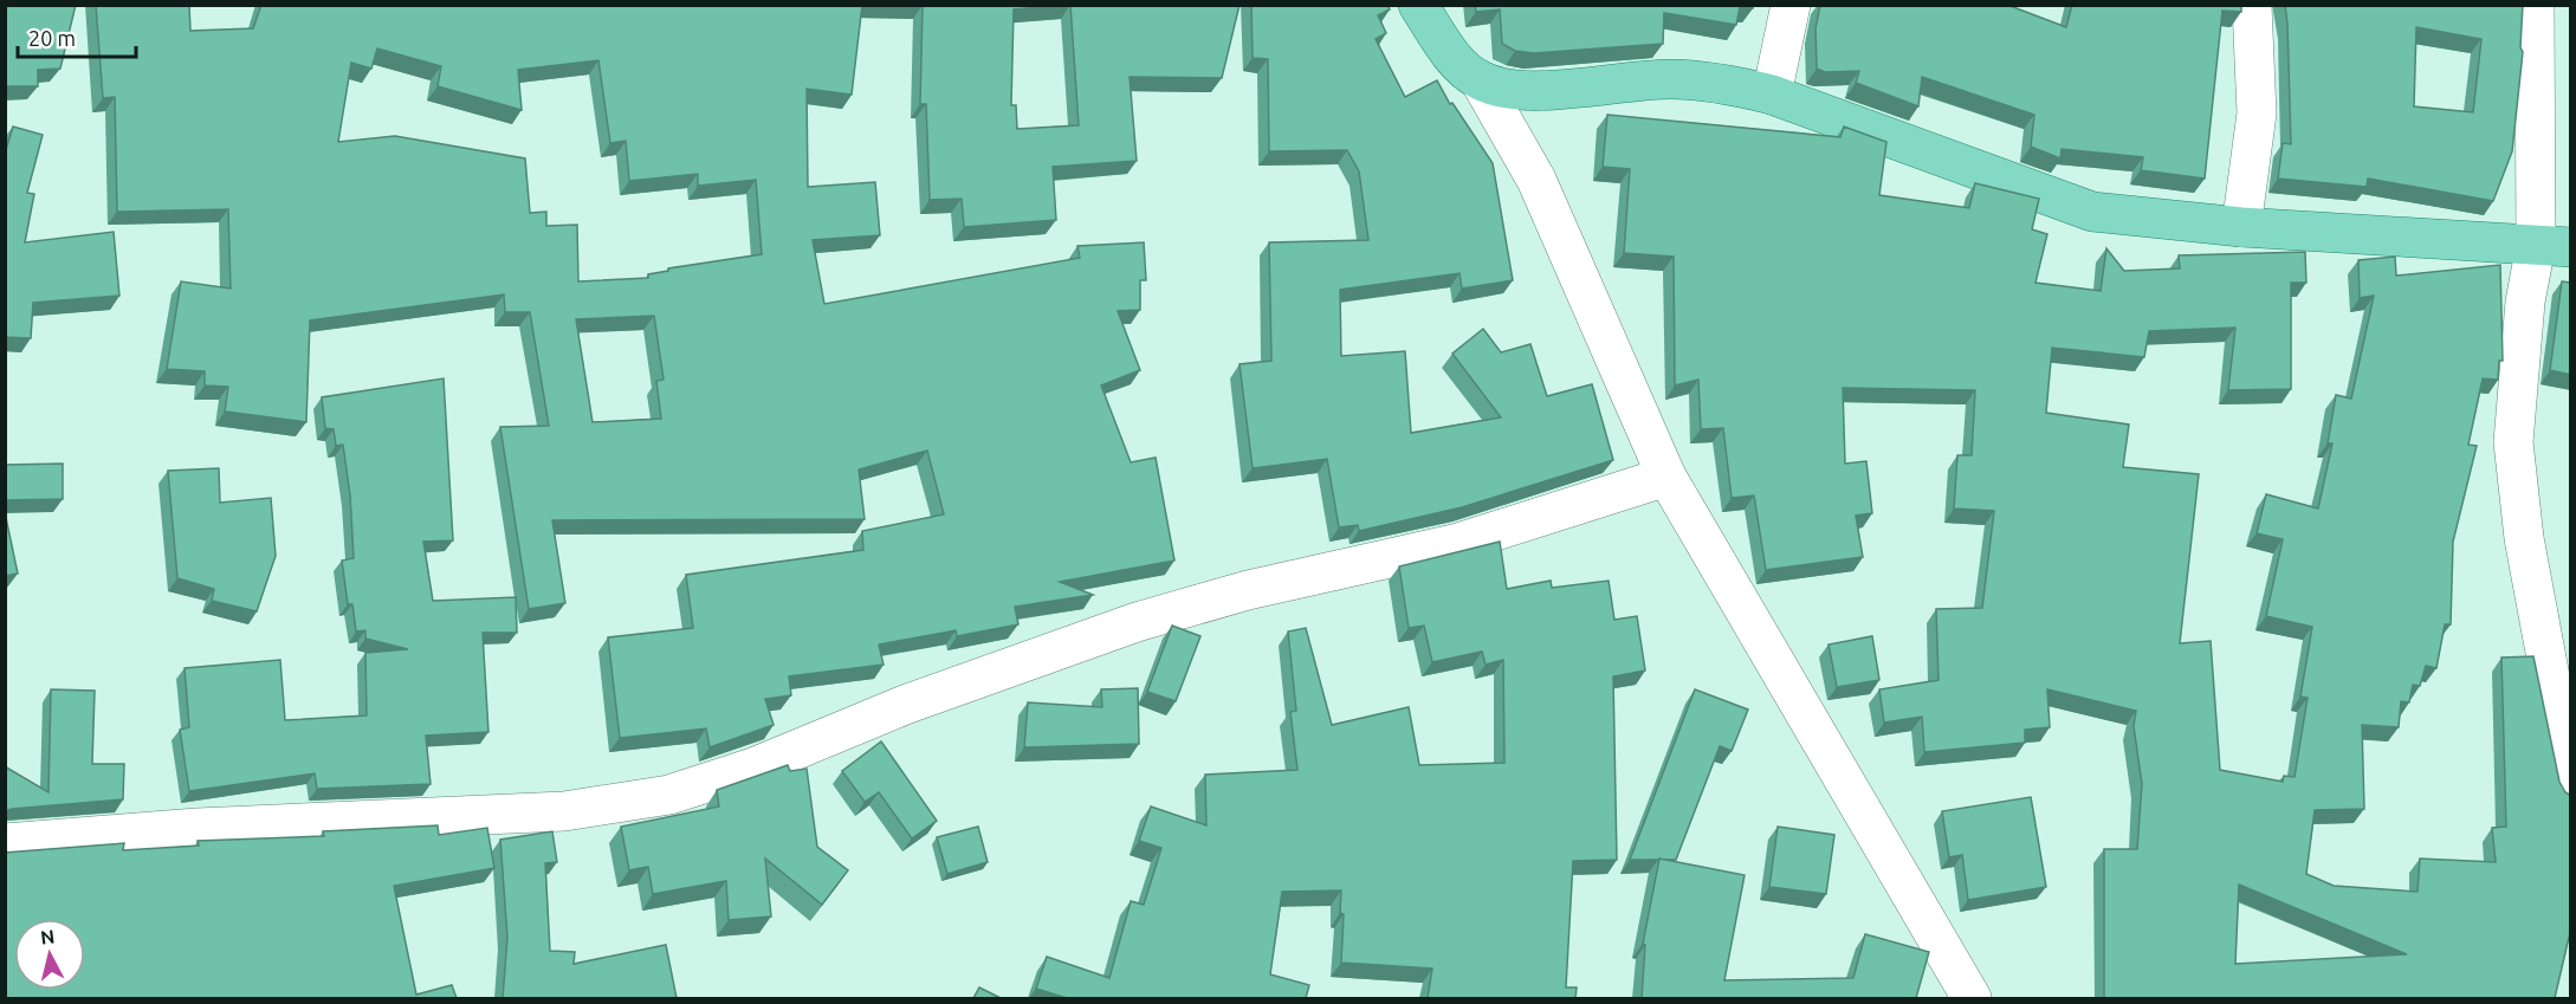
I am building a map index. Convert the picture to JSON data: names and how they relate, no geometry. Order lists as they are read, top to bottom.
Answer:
{
  "scale_bar": "20 m",
  "north": "top"
}
